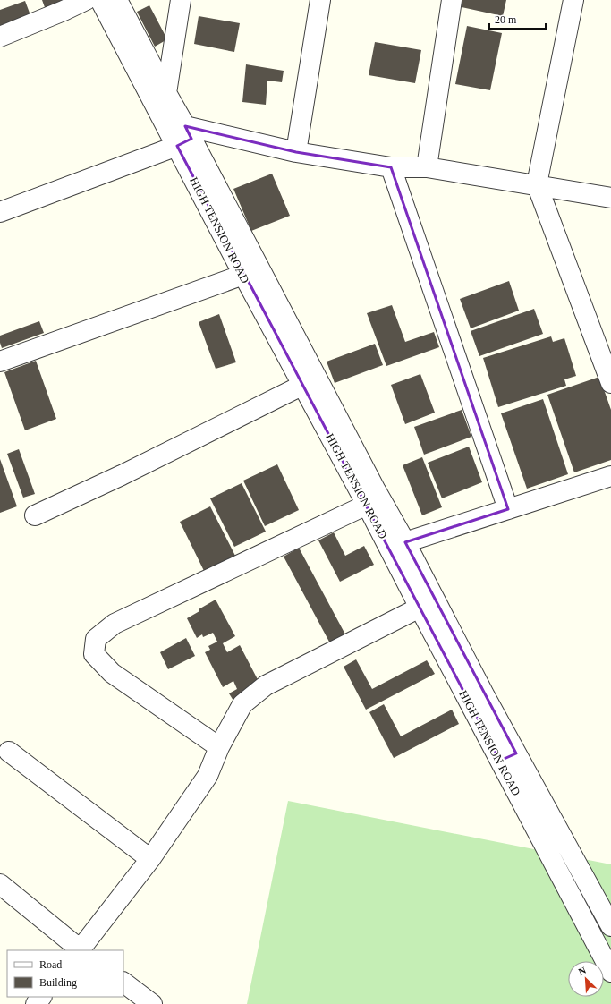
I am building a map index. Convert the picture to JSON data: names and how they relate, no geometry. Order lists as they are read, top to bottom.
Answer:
{
  "streets": {
    "street": ["HIGH TENSION ROAD"]
  },
  "legend": ["Road", "Building"],
  "scale_bar": "20 m",
  "north": "top left"
}
